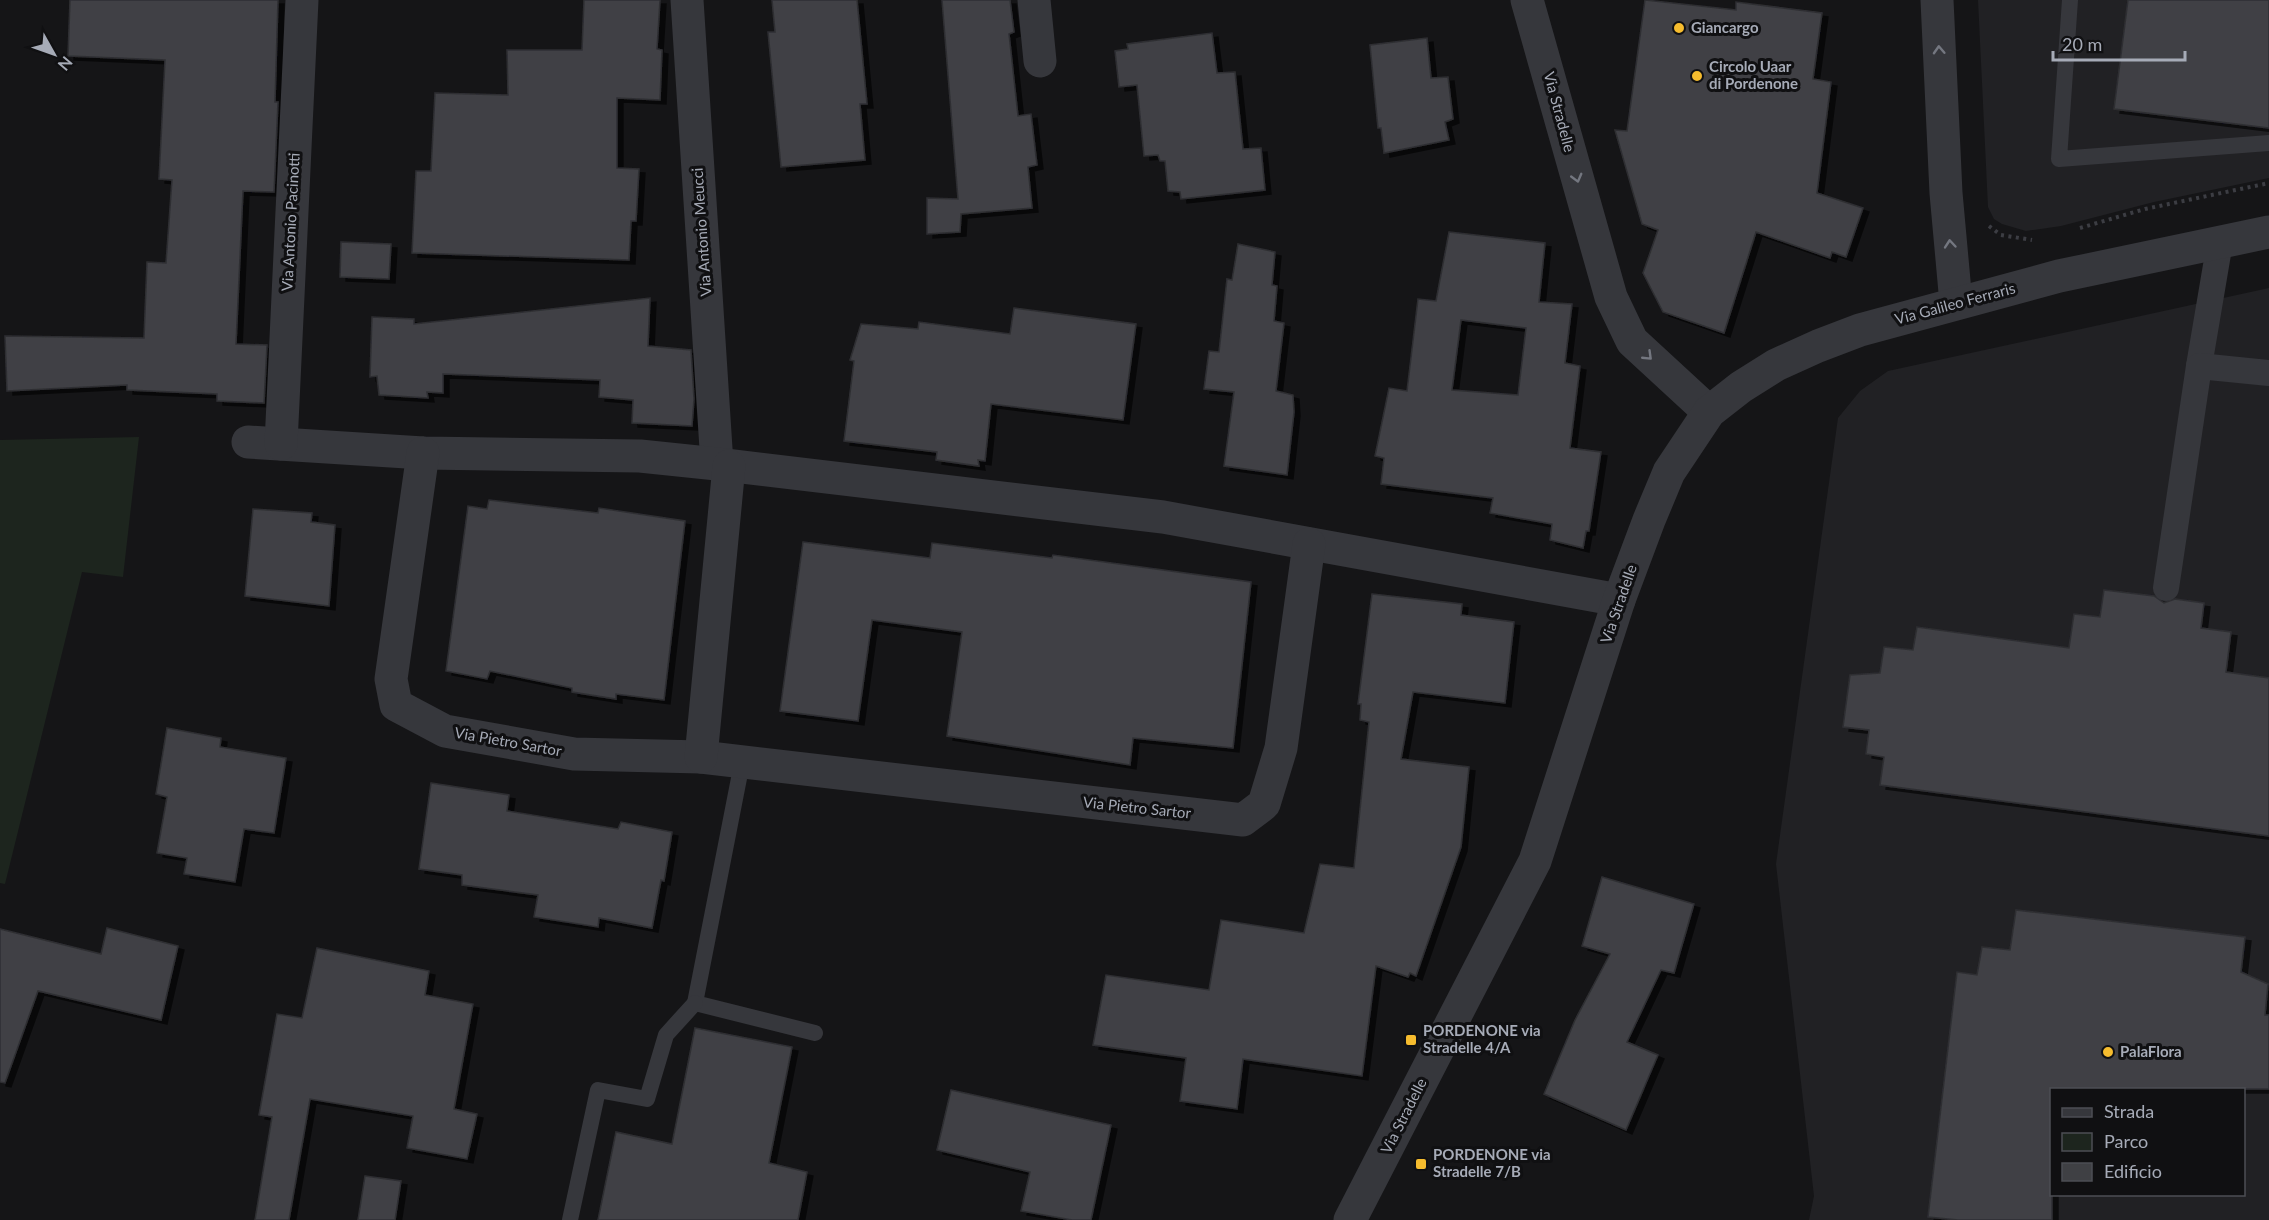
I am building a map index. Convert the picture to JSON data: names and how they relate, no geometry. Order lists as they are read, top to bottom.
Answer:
{
  "streets": {
    "street": [
      "Via Stradelle",
      "Via Antonio Pacinotti",
      "Via Antonio Meucci",
      "Via Galileo Ferraris",
      "Via Pietro Sartor"
    ]
  },
  "crossings": [
    ["Via Stradelle", "Via Galileo Ferraris"]
  ],
  "places": {
    "other": ["Giancargo", "Circolo Uaar di Pordenone", "PalaFlora"],
    "transit": ["PORDENONE via Stradelle 4/A", "PORDENONE via Stradelle 7/B"]
  },
  "legend": ["Strada", "Parco", "Edificio"],
  "scale_bar": "20 m",
  "north": "bottom right"
}
